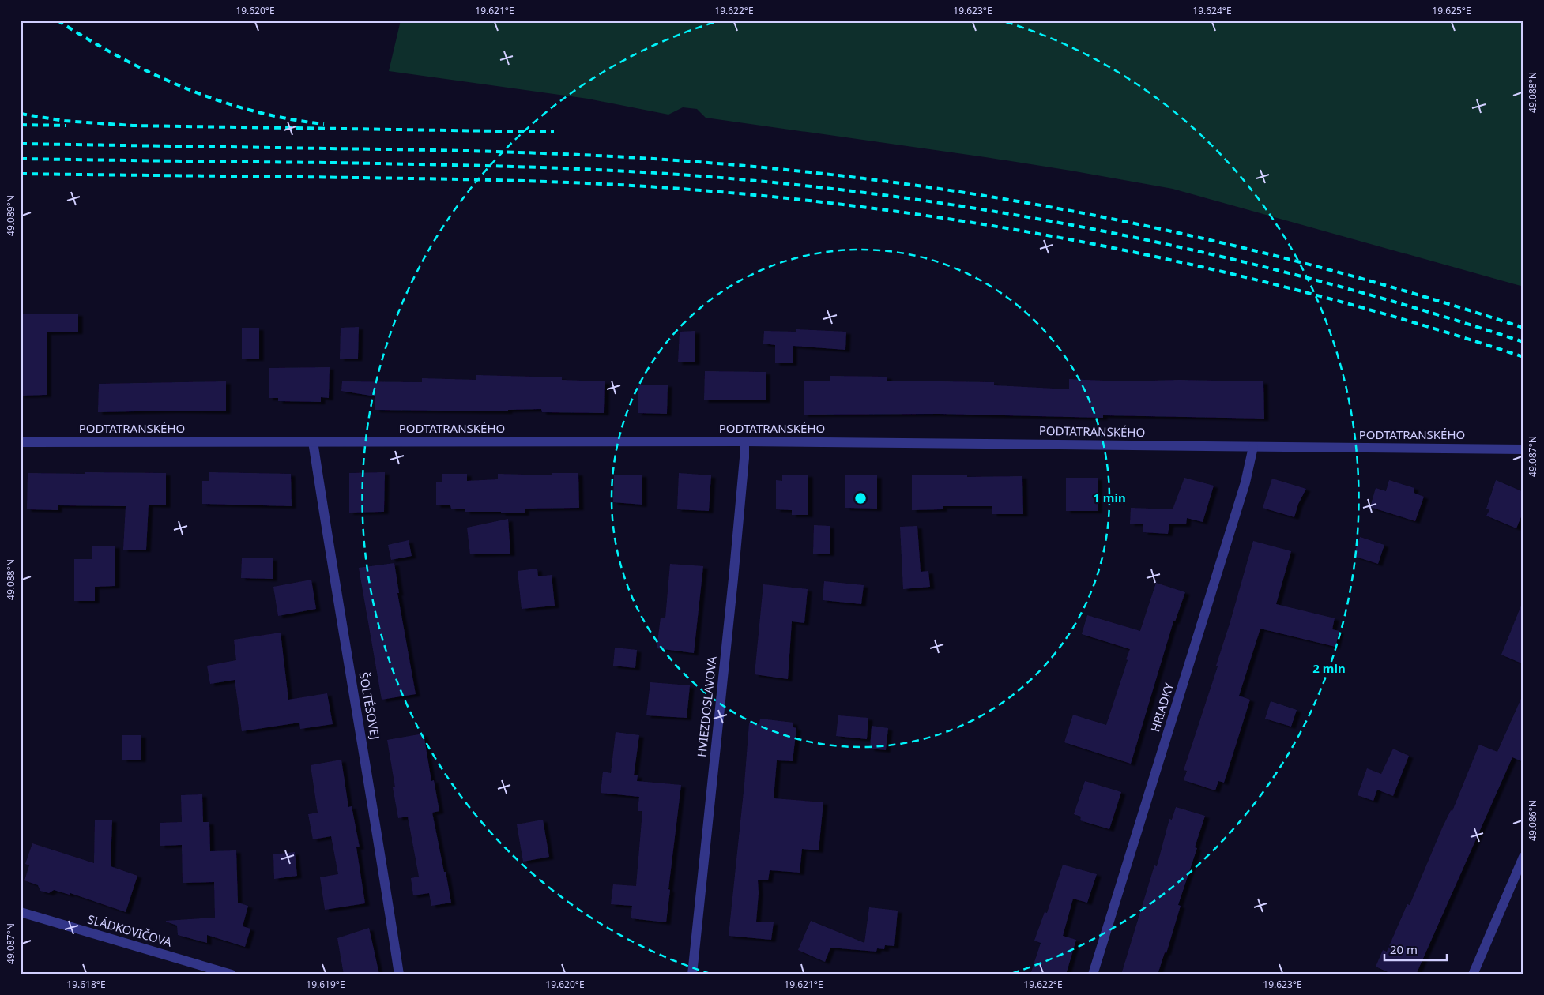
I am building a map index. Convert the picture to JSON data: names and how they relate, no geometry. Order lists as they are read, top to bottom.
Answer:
{
  "streets": {
    "street": [
      "PODTATRANSKÉHO",
      "ŠOLTÉSOVEJ",
      "HVIEZDOSLAVOVA",
      "HRIADKY",
      "SLÁDKOVIČOVA"
    ]
  },
  "crossings": [
    ["PODTATRANSKÉHO", "ŠOLTÉSOVEJ"],
    ["PODTATRANSKÉHO", "HVIEZDOSLAVOVA"],
    ["PODTATRANSKÉHO", "HRIADKY"]
  ],
  "scale_bar": "20 m",
  "coordinates": [
    "19.620°E",
    "19.621°E",
    "19.622°E",
    "19.623°E",
    "19.624°E",
    "19.625°E",
    "49.088°N",
    "49.089°N",
    "49.087°N",
    "49.086°N",
    "19.618°E",
    "19.619°E"
  ],
  "rings": ["1 min", "2 min"]
}
